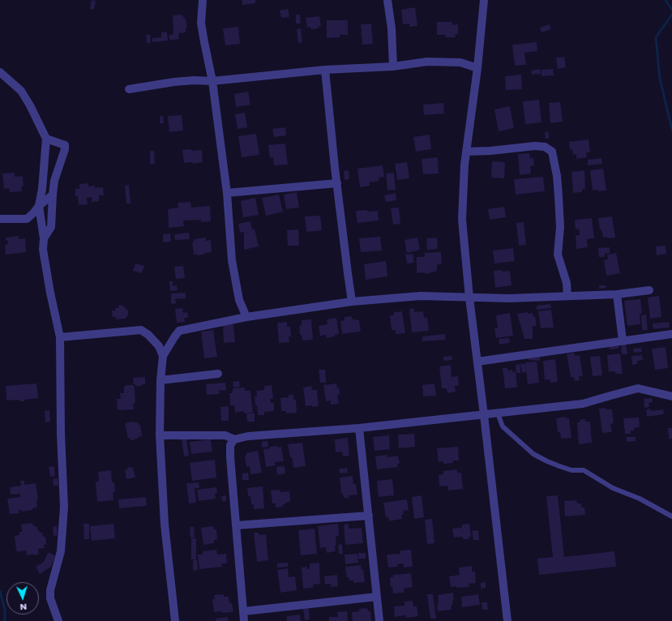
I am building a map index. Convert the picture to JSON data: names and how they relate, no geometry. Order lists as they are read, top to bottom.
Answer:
{
  "north": "bottom"
}
